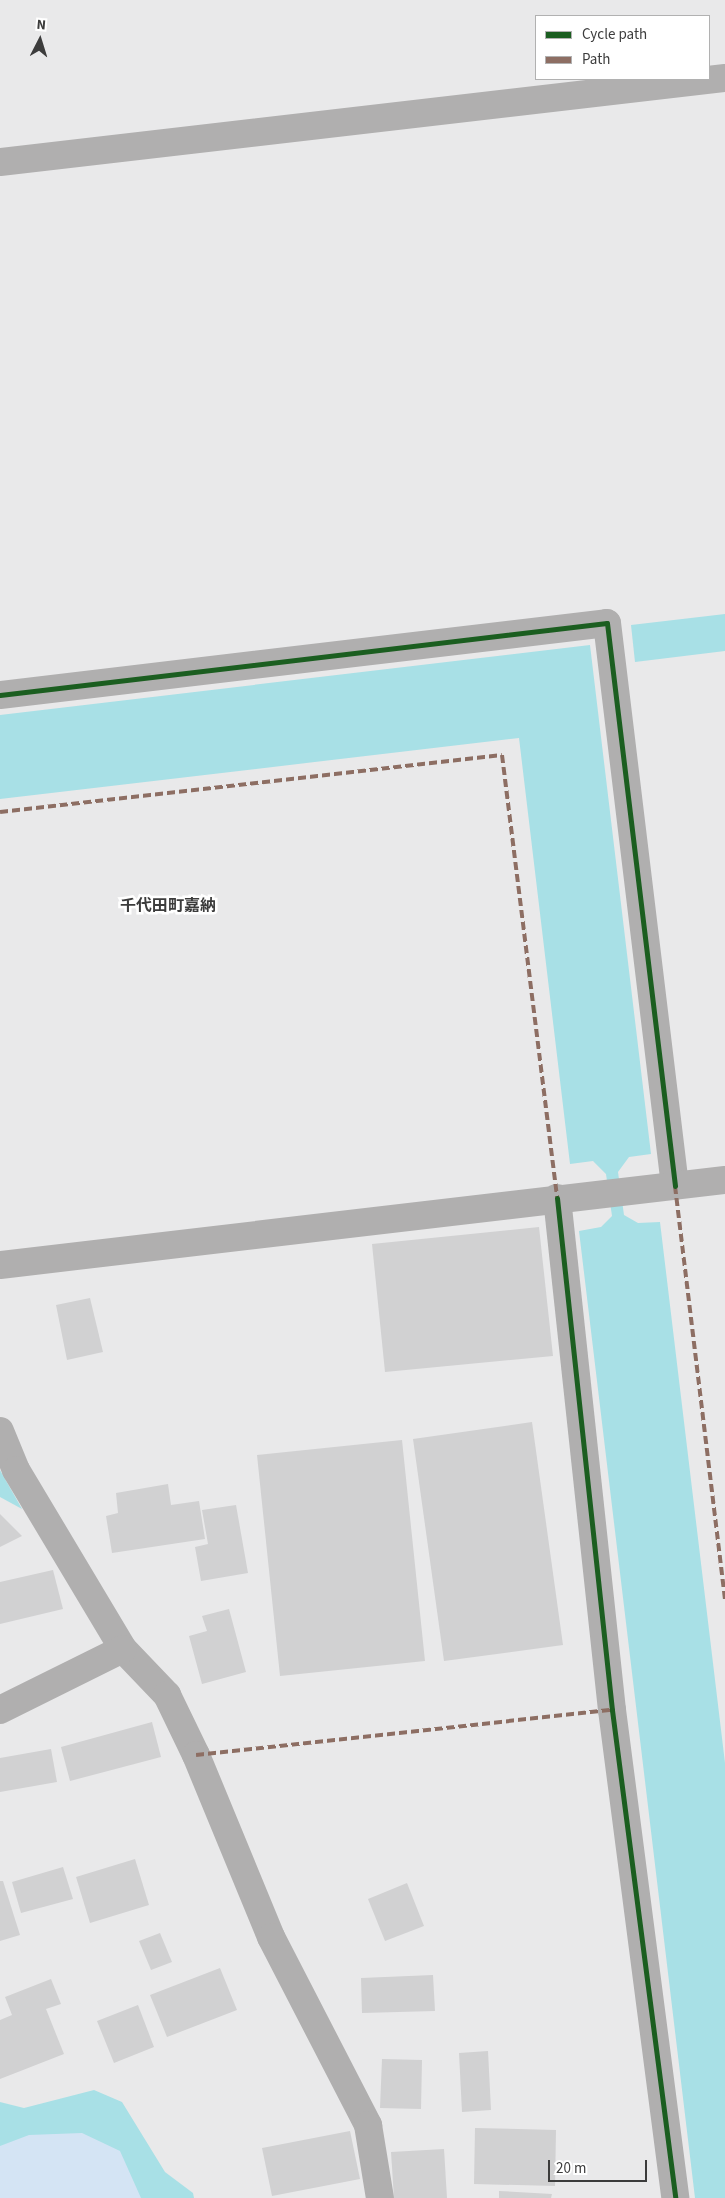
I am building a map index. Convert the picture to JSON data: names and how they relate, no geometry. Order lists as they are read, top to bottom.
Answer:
{
  "districts": ["千代田町嘉納"],
  "legend": ["Cycle path", "Path"],
  "scale_bar": "20 m",
  "north": "top"
}
